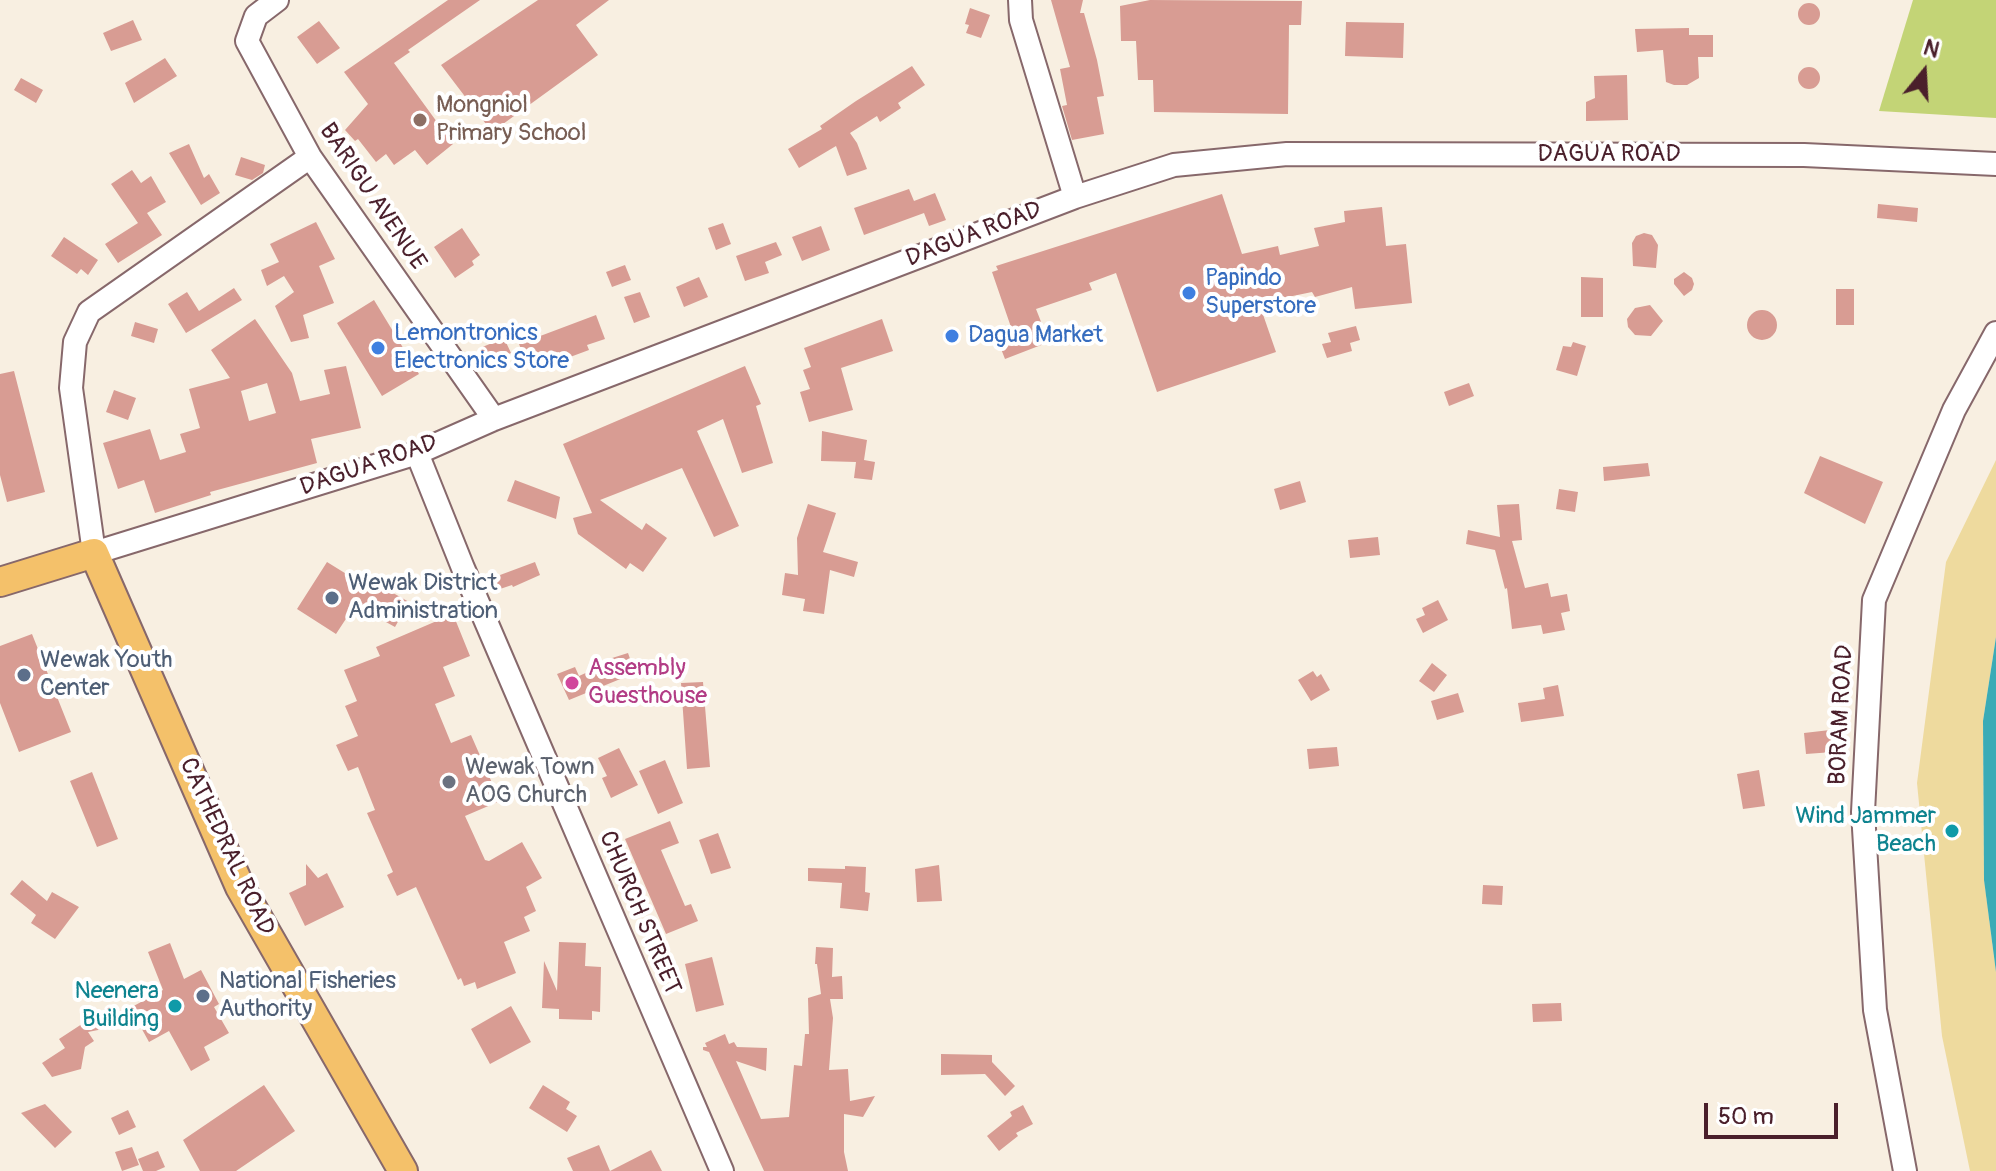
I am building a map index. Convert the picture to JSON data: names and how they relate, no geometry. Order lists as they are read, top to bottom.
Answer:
{
  "streets": {
    "main road": ["DAGUA ROAD", "CATHEDRAL ROAD"],
    "street": ["BARIGU AVENUE", "BORAM ROAD", "CHURCH STREET"]
  },
  "crossings": [
    ["DAGUA ROAD", "BARIGU AVENUE"],
    ["DAGUA ROAD", "CATHEDRAL ROAD"],
    ["DAGUA ROAD", "CHURCH STREET"]
  ],
  "places": [
    "Mongniol Primary School",
    "Papindo Superstore",
    "Dagua Market",
    "Lemontronics Electronics Store",
    "Wewak District Administration",
    "Wewak Youth Center",
    "Assembly Guesthouse",
    "Wewak Town AOG Church",
    "Wind Jammer Beach",
    "National Fisheries Authority",
    "Neenera Building"
  ],
  "scale_bar": "50 m",
  "north": "top"
}
